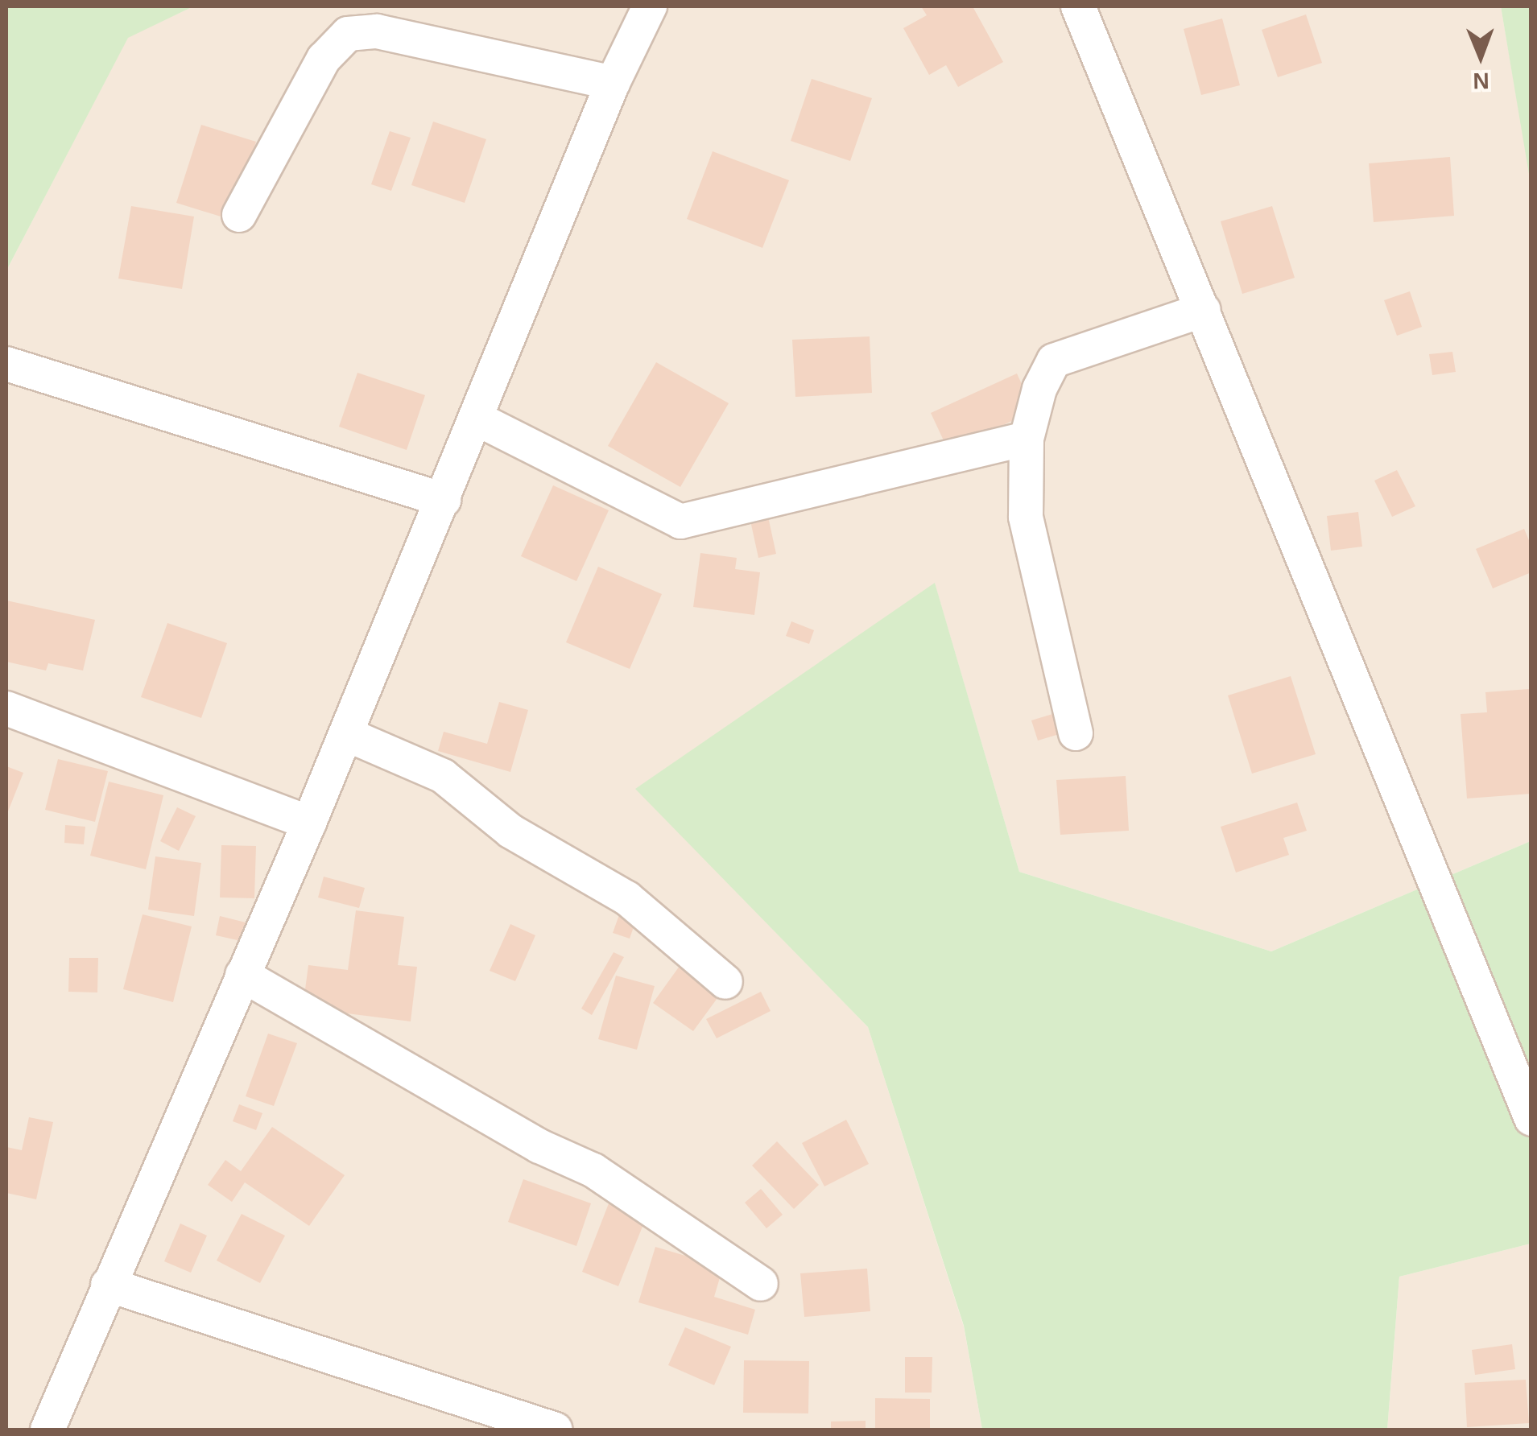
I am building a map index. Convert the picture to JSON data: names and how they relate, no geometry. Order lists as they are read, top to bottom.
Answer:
{
  "north": "bottom"
}
